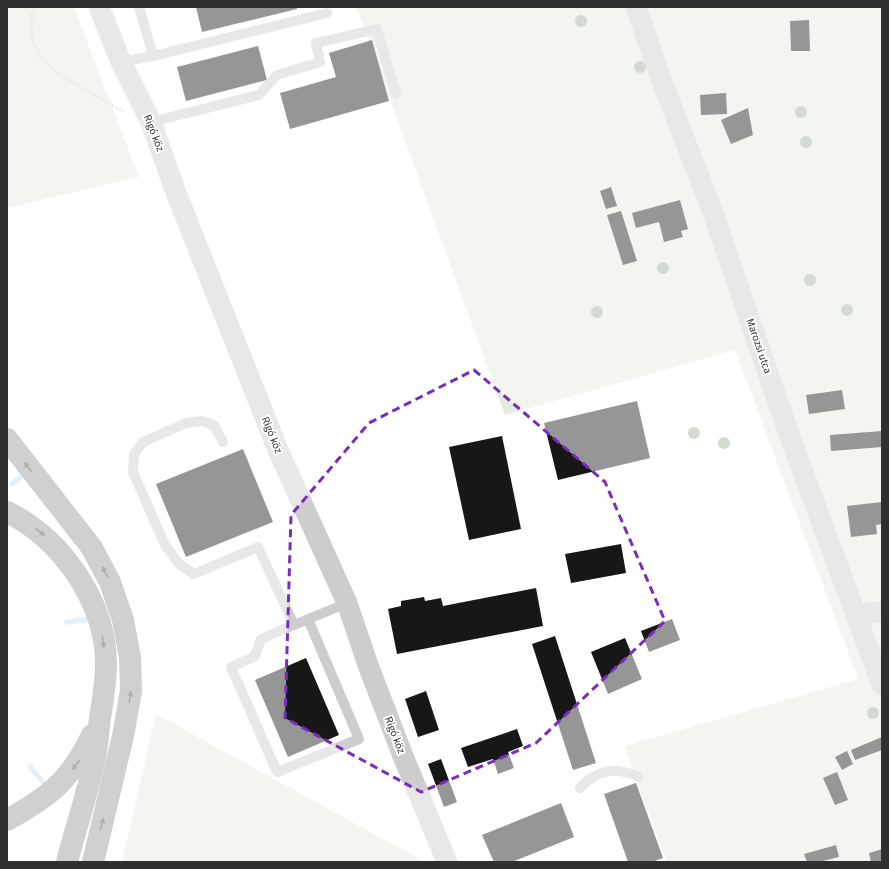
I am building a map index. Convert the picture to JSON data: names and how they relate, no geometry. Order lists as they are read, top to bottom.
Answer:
{
  "streets": {
    "street": ["Rigó köz", "Marozsi utca"]
  }
}
